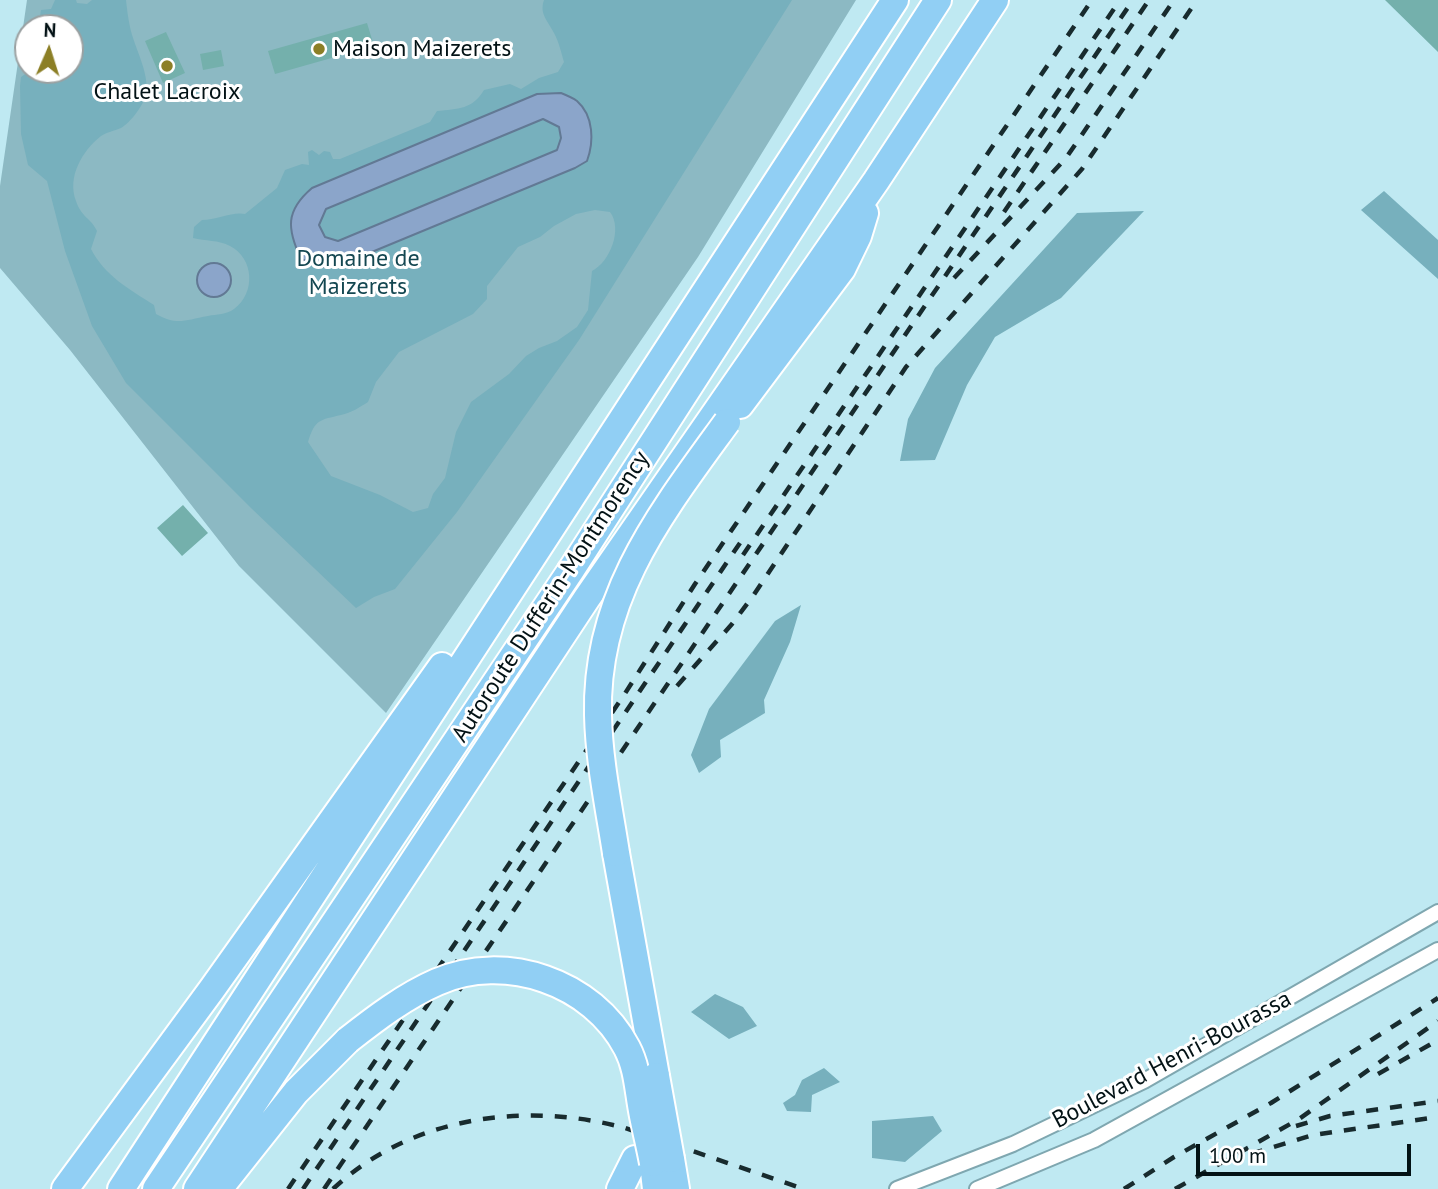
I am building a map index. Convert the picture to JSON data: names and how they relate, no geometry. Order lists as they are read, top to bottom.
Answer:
{
  "streets": {
    "highway": ["Autoroute Dufferin-Montmorency"],
    "street": ["Boulevard Henri-Bourassa"]
  },
  "parks": ["Domaine de Maizerets"],
  "places": ["Maison Maizerets", "Chalet Lacroix"],
  "scale_bar": "100 m",
  "north": "top"
}
